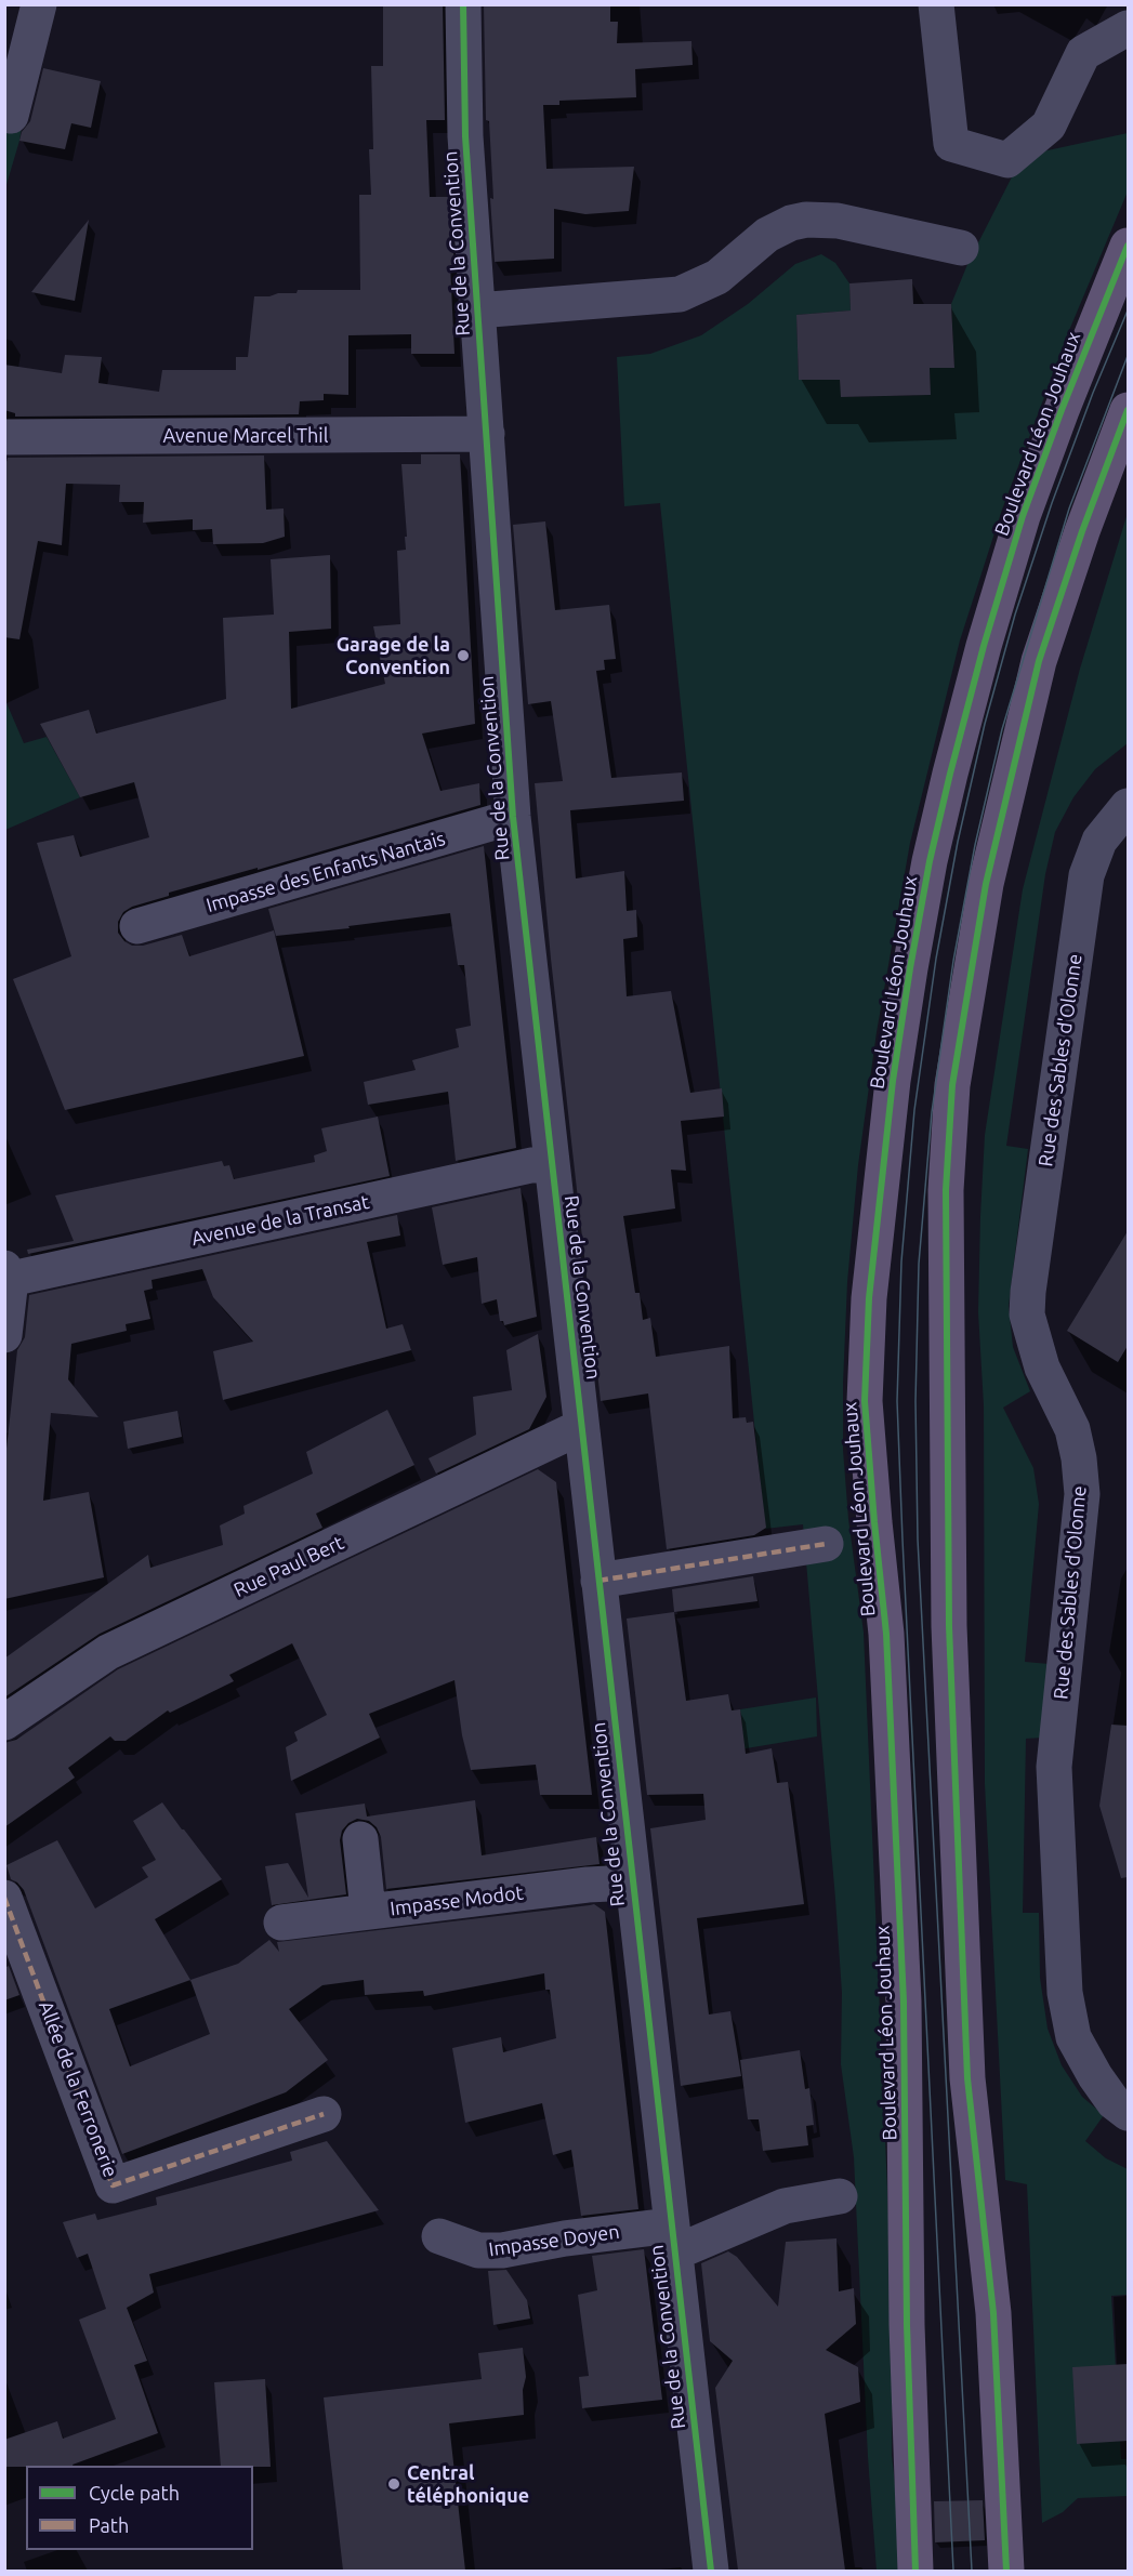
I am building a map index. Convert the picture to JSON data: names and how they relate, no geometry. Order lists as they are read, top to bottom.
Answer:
{
  "streets": {
    "main road": ["Boulevard Léon Jouhaux"],
    "street": [
      "Rue de la Convention",
      "Avenue Marcel Thil",
      "Impasse des Enfants Nantais",
      "Rue des Sables d'Olonne",
      "Avenue de la Transat",
      "Rue Paul Bert",
      "Impasse Modot",
      "Allée de la Ferronerie",
      "Impasse Doyen"
    ]
  },
  "crossings": [
    ["Rue de la Convention", "Avenue Marcel Thil"],
    ["Rue de la Convention", "Impasse des Enfants Nantais"],
    ["Rue de la Convention", "Avenue de la Transat"],
    ["Rue de la Convention", "Rue Paul Bert"],
    ["Rue de la Convention", "Impasse Modot"],
    ["Rue de la Convention", "Impasse Doyen"]
  ],
  "places": ["Garage de la Convention", "Central téléphonique"],
  "legend": ["Cycle path", "Path"]
}
